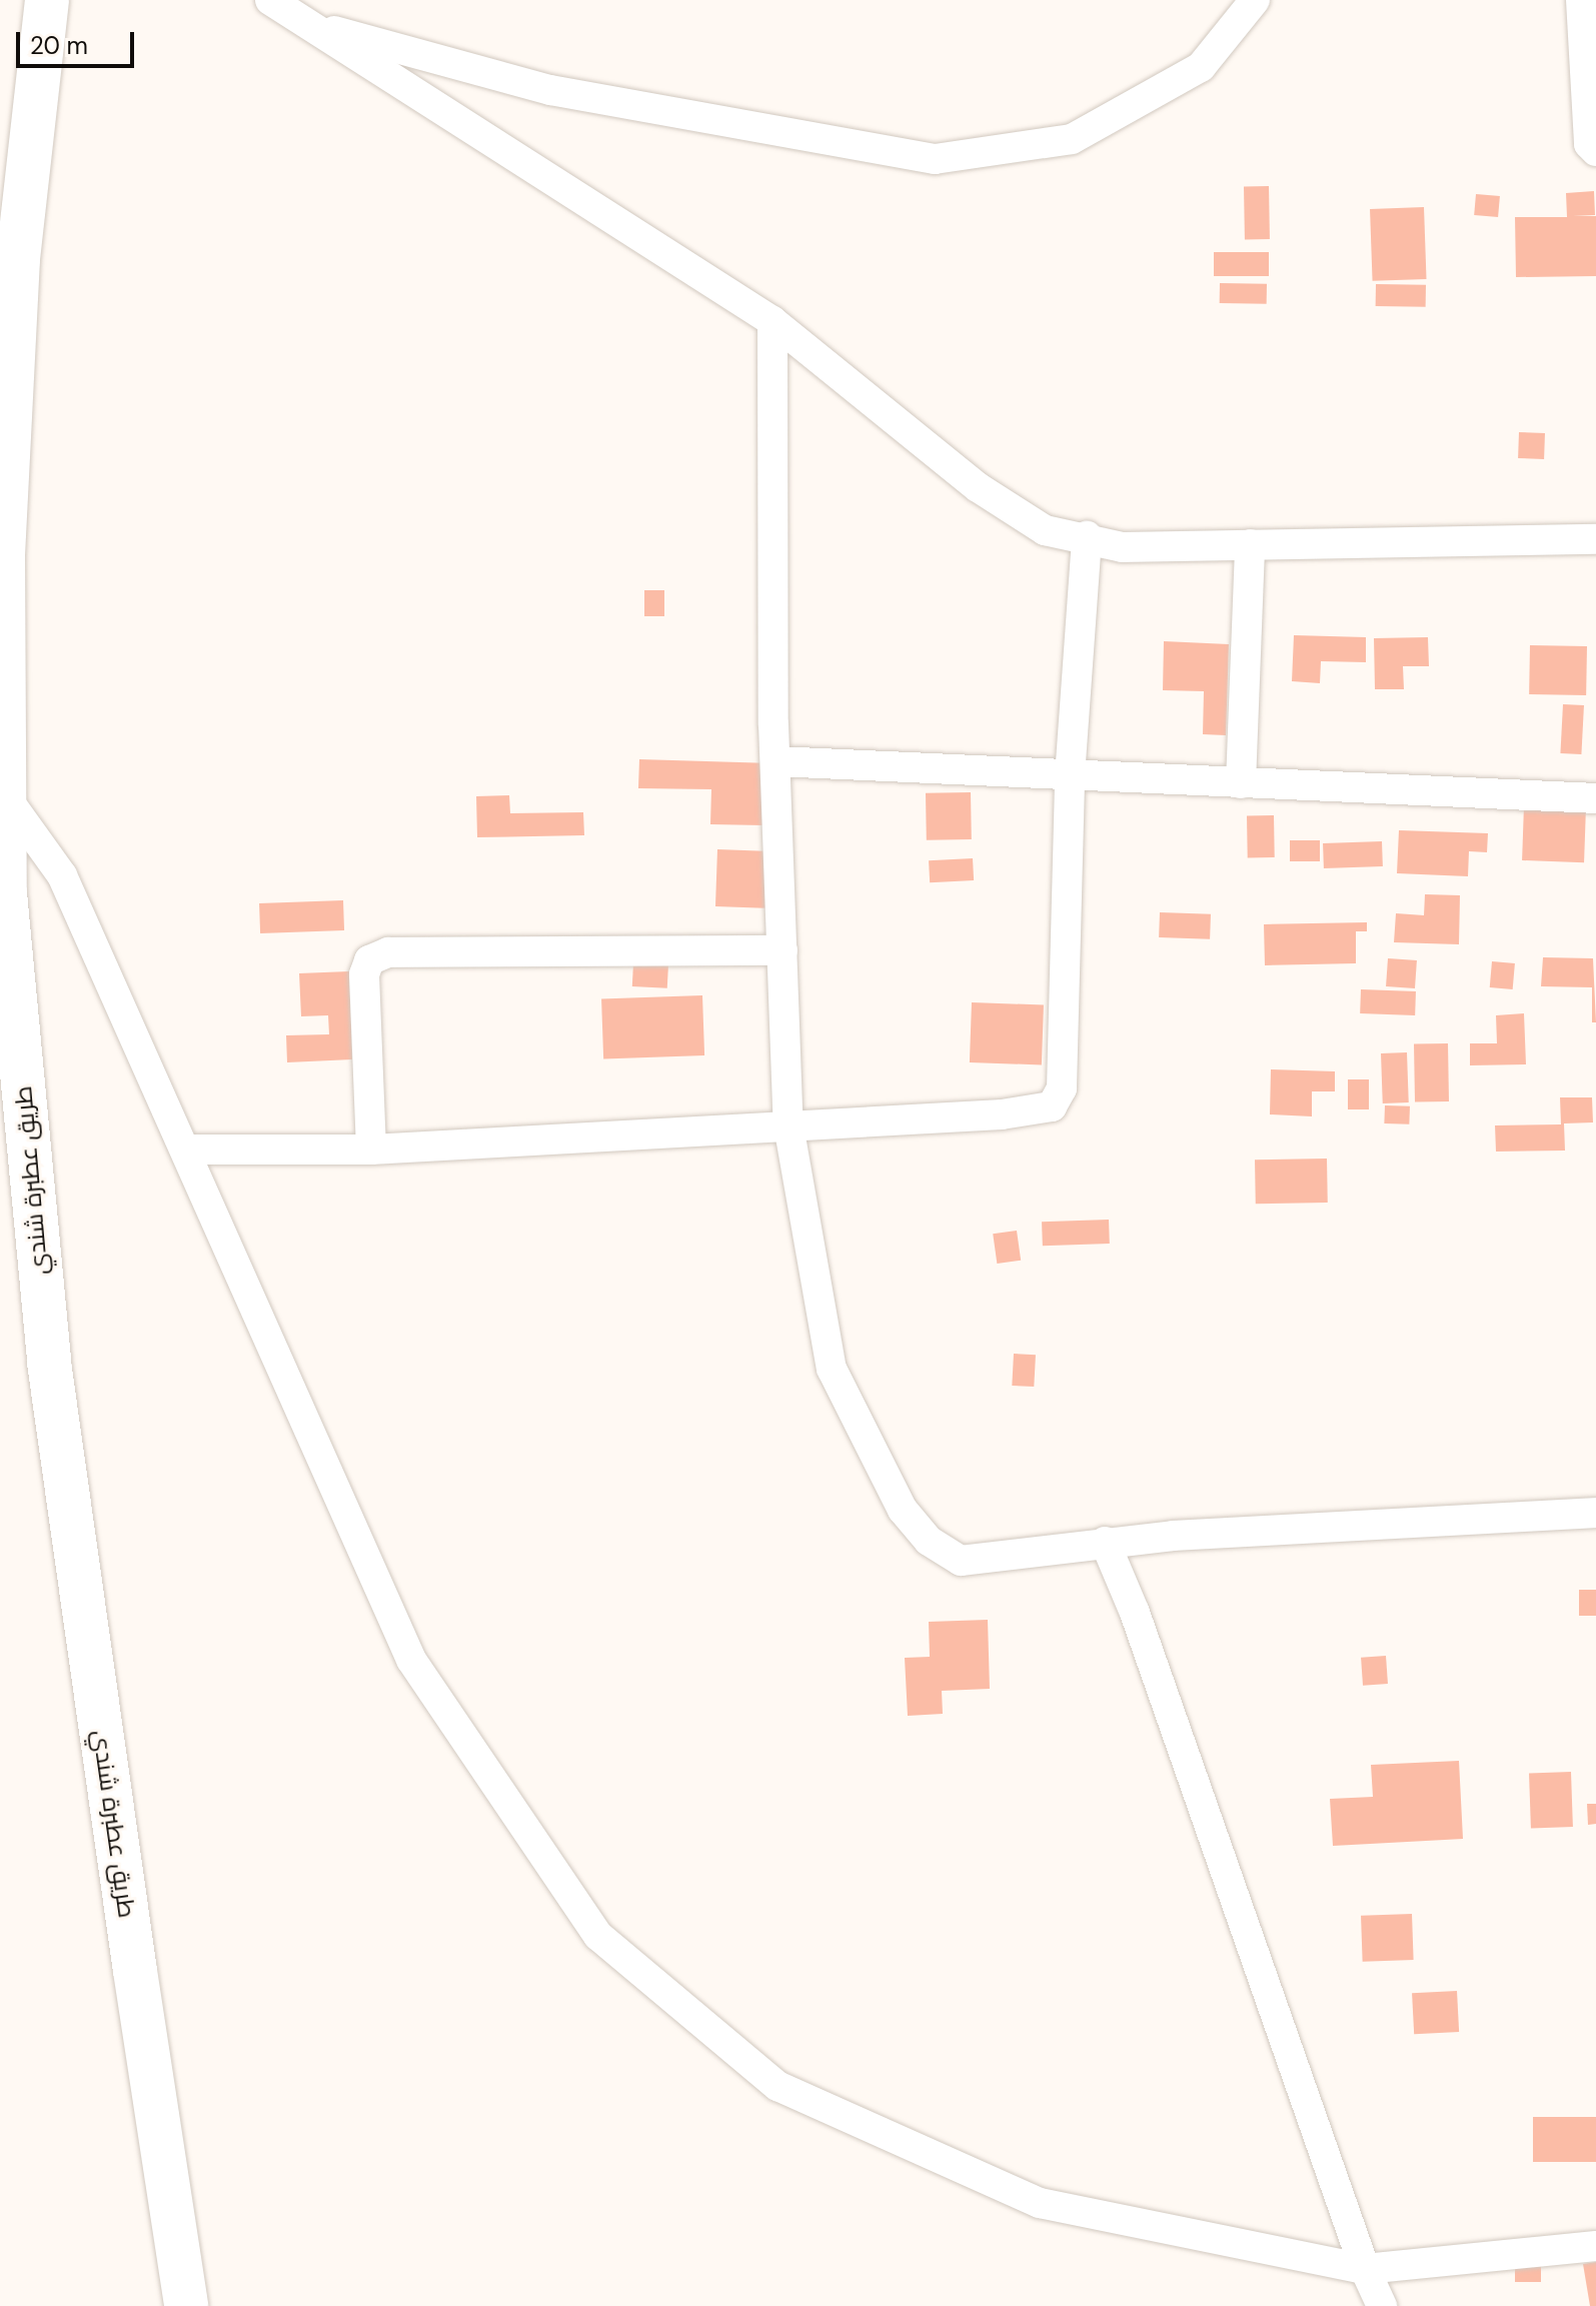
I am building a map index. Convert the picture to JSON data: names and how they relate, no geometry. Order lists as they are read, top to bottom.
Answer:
{
  "streets": {
    "highway": ["طريق عطبرة شندي"]
  },
  "scale_bar": "20 m"
}
